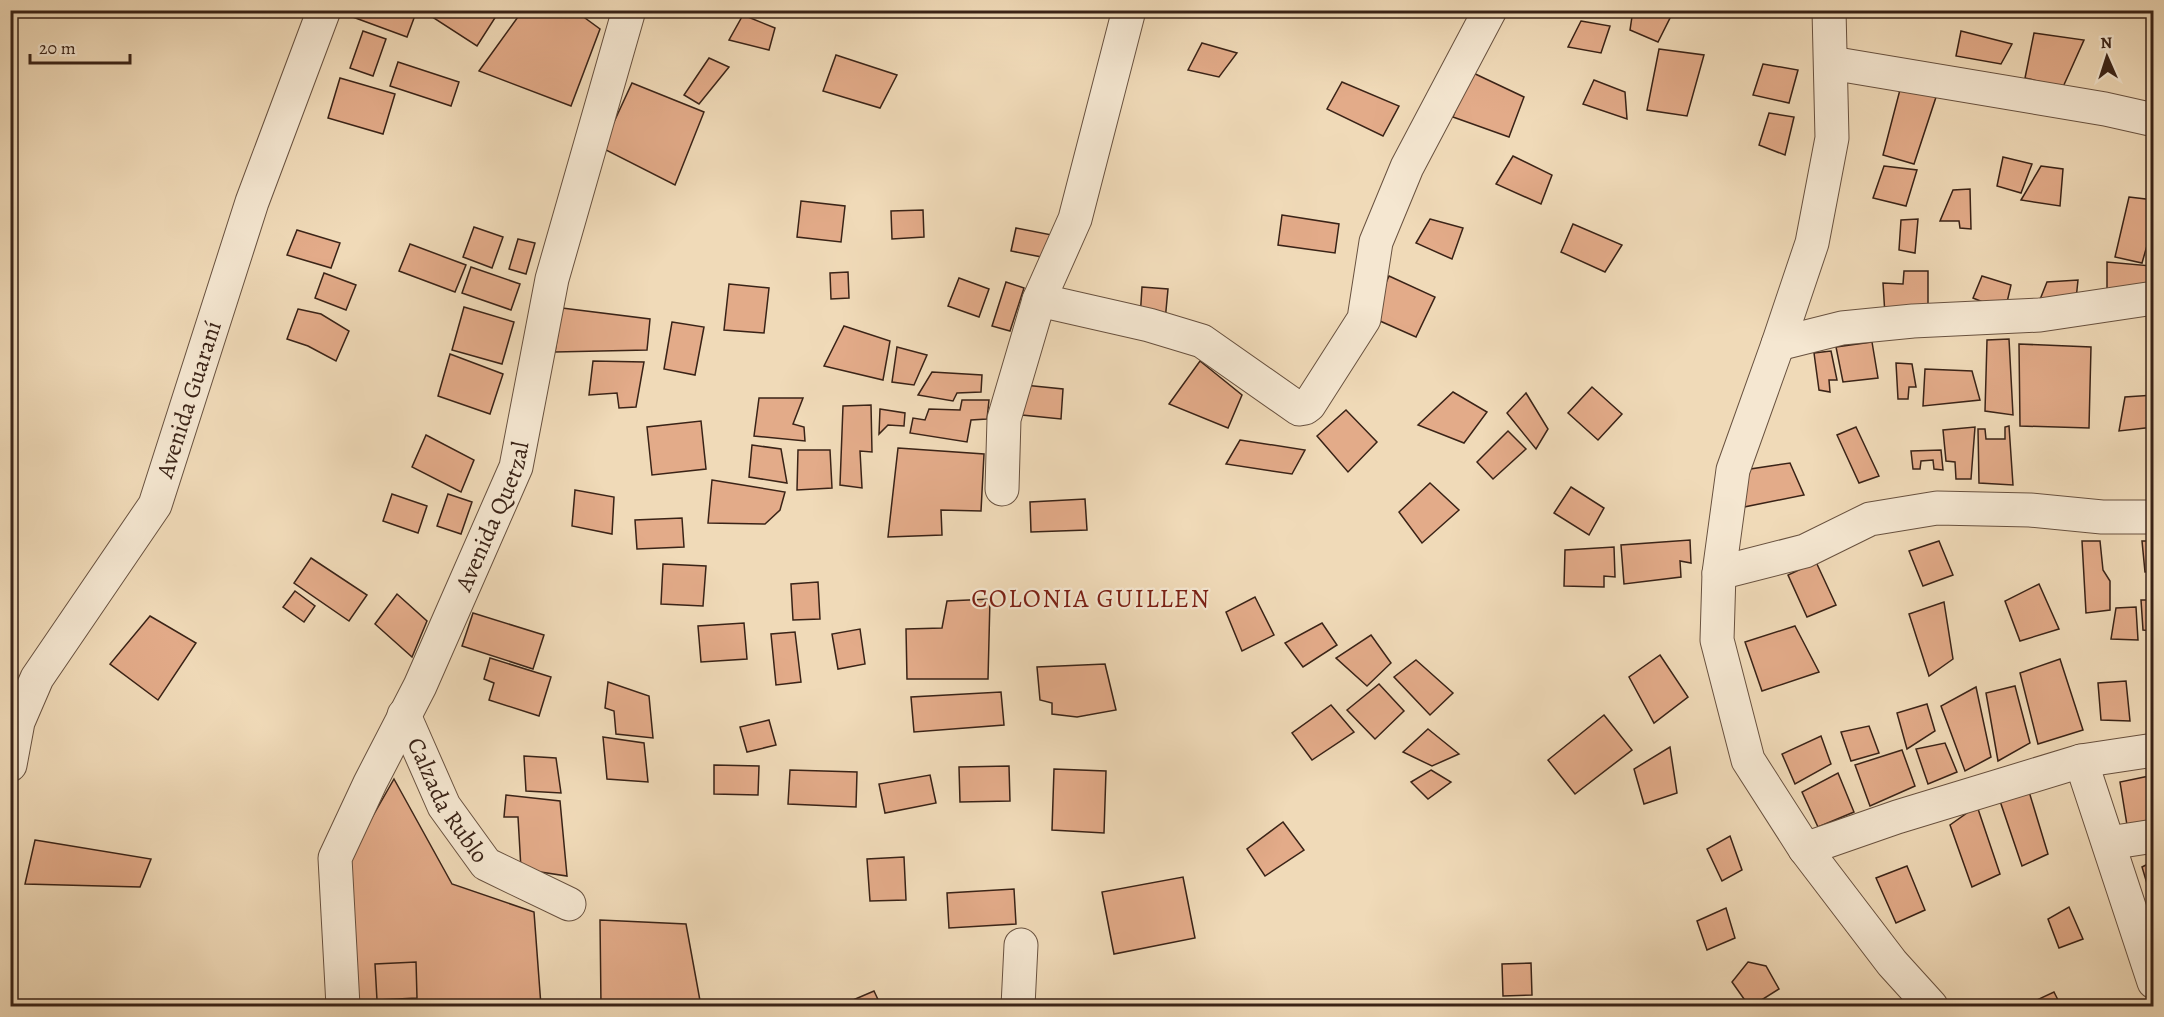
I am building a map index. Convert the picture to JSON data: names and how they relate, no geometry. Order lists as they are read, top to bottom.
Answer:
{
  "streets": {
    "street": ["Avenida Guaraní", "Avenida Quetzal", "Calzada Rublo"]
  },
  "crossings": [
    ["Avenida Quetzal", "Calzada Rublo"]
  ],
  "districts": ["COLONIA GUILLEN"],
  "scale_bar": "20 m",
  "north": "top"
}
